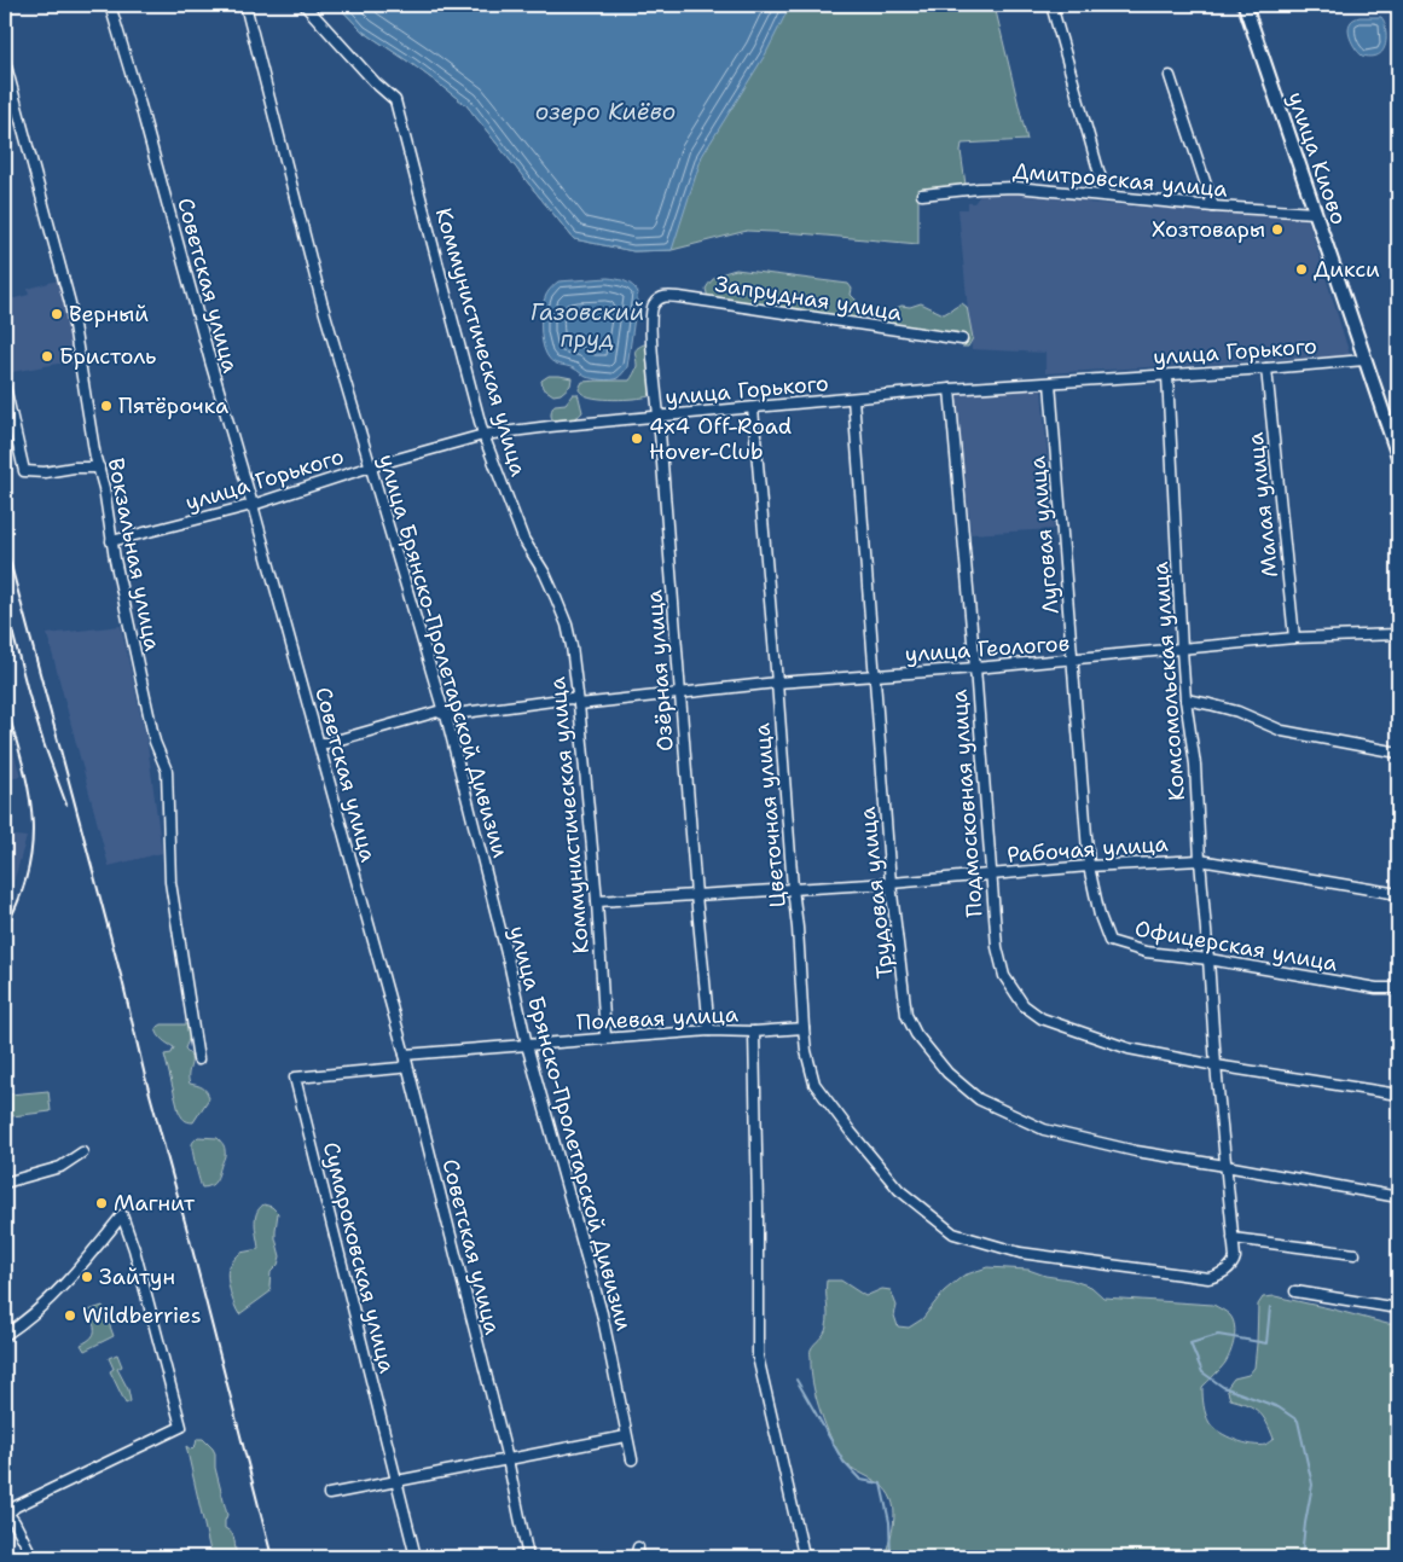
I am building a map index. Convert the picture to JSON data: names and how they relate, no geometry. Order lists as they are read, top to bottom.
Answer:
{
  "streets": {
    "main road": ["улица Киово"],
    "street": [
      "Дмитровская улица",
      "Советская улица",
      "Запрудная улица",
      "Коммунистическая улица",
      "улица Горького",
      "Малая улица",
      "Луговая улица",
      "Вокзальная улица",
      "улица Геологов",
      "улица Брянско-Пролетарской Дивизии",
      "Озёрная улица",
      "Комсомольская улица",
      "Подмосковная улица",
      "Цветочная улица",
      "Рабочая улица",
      "Трудовая улица",
      "Офицерская улица",
      "Полевая улица",
      "Сумароковская улица"
    ]
  },
  "crossings": [
    ["улица Киово", "Дмитровская улица"],
    ["улица Киово", "улица Горького"],
    ["Советская улица", "улица Горького"],
    ["Советская улица", "улица Геологов"],
    ["Советская улица", "Полевая улица"],
    ["Советская улица", "Сумароковская улица"],
    ["Запрудная улица", "Озёрная улица"],
    ["Коммунистическая улица", "улица Горького"],
    ["Коммунистическая улица", "улица Геологов"],
    ["Коммунистическая улица", "Рабочая улица"],
    ["Коммунистическая улица", "Полевая улица"],
    ["улица Горького", "Малая улица"],
    ["улица Горького", "Луговая улица"],
    ["улица Горького", "Вокзальная улица"],
    ["улица Горького", "улица Брянско-Пролетарской Дивизии"],
    ["улица Горького", "Озёрная улица"],
    ["улица Горького", "Комсомольская улица"],
    ["улица Горького", "Подмосковная улица"],
    ["улица Горького", "Цветочная улица"],
    ["улица Горького", "Трудовая улица"],
    ["Малая улица", "улица Геологов"],
    ["Луговая улица", "улица Геологов"],
    ["Луговая улица", "Рабочая улица"],
    ["Луговая улица", "Офицерская улица"],
    ["улица Геологов", "улица Брянско-Пролетарской Дивизии"],
    ["улица Геологов", "Озёрная улица"],
    ["улица Геологов", "Комсомольская улица"],
    ["улица Геологов", "Подмосковная улица"],
    ["улица Геологов", "Цветочная улица"],
    ["улица Геологов", "Трудовая улица"],
    ["улица Брянско-Пролетарской Дивизии", "Полевая улица"],
    ["Озёрная улица", "Рабочая улица"],
    ["Озёрная улица", "Полевая улица"],
    ["Комсомольская улица", "Подмосковная улица"],
    ["Комсомольская улица", "Цветочная улица"],
    ["Комсомольская улица", "Рабочая улица"],
    ["Комсомольская улица", "Трудовая улица"],
    ["Комсомольская улица", "Офицерская улица"],
    ["Подмосковная улица", "Рабочая улица"],
    ["Цветочная улица", "Рабочая улица"],
    ["Цветочная улица", "Полевая улица"],
    ["Рабочая улица", "Трудовая улица"],
    ["Рабочая улица", "Офицерская улица"],
    ["Полевая улица", "Сумароковская улица"]
  ],
  "water": ["озеро Киёво", "Газовский пруд"],
  "places": [
    "Хозтовары",
    "Дикси",
    "Верный",
    "Бристоль",
    "Пятёрочка",
    "4x4 Off-Road Hover-Club",
    "Магнит",
    "Зайтун",
    "Wildberries"
  ]
}
